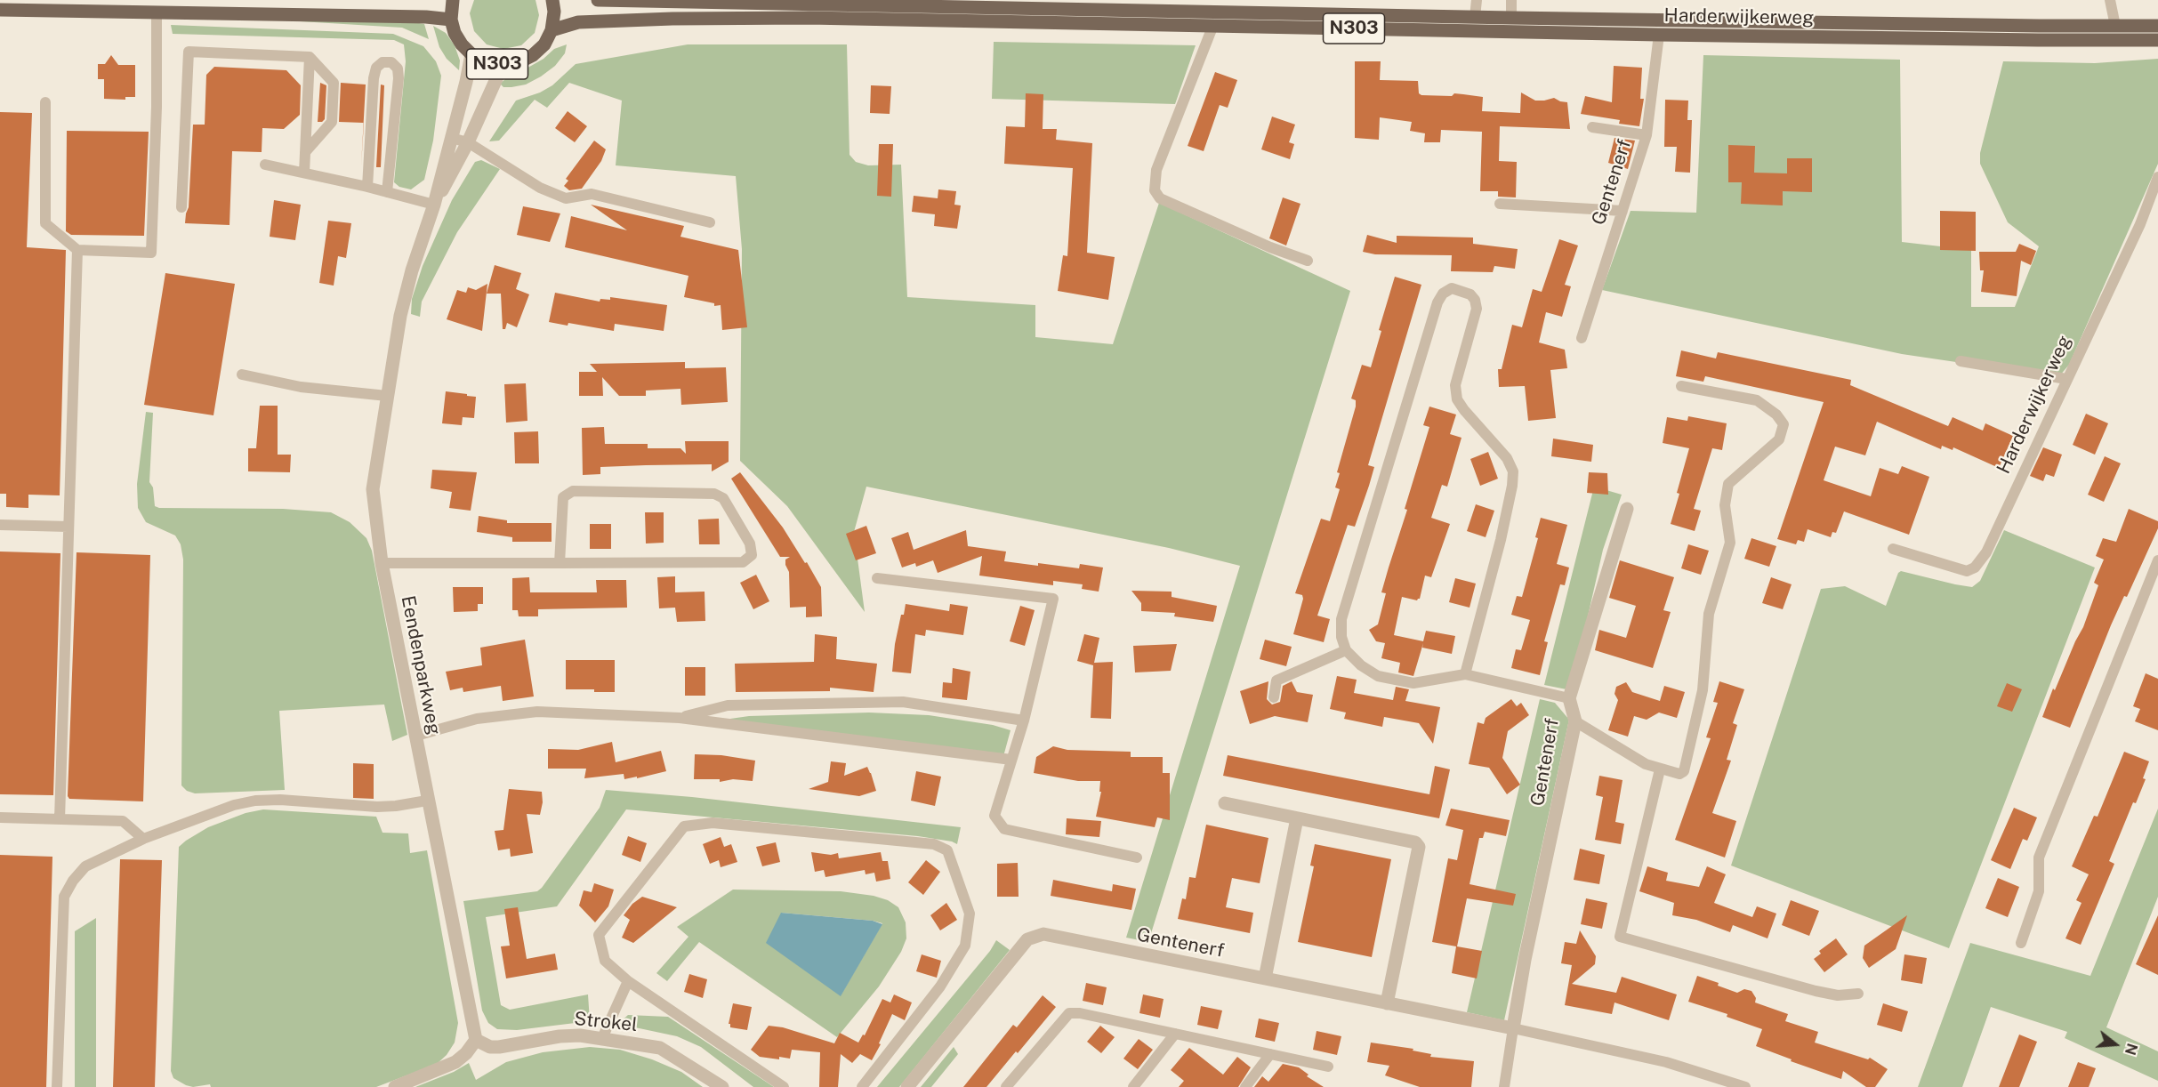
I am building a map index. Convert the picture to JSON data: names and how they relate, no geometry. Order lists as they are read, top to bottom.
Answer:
{
  "streets": {
    "main road": ["Harderwijkerweg", "N303"],
    "street": ["Gentenerf", "Eendenparkweg", "Strokel"]
  },
  "crossings": [
    ["Harderwijkerweg", "N303"],
    ["Harderwijkerweg", "Gentenerf"],
    ["N303", "Eendenparkweg"],
    ["Eendenparkweg", "Strokel"]
  ],
  "north": "right"
}
